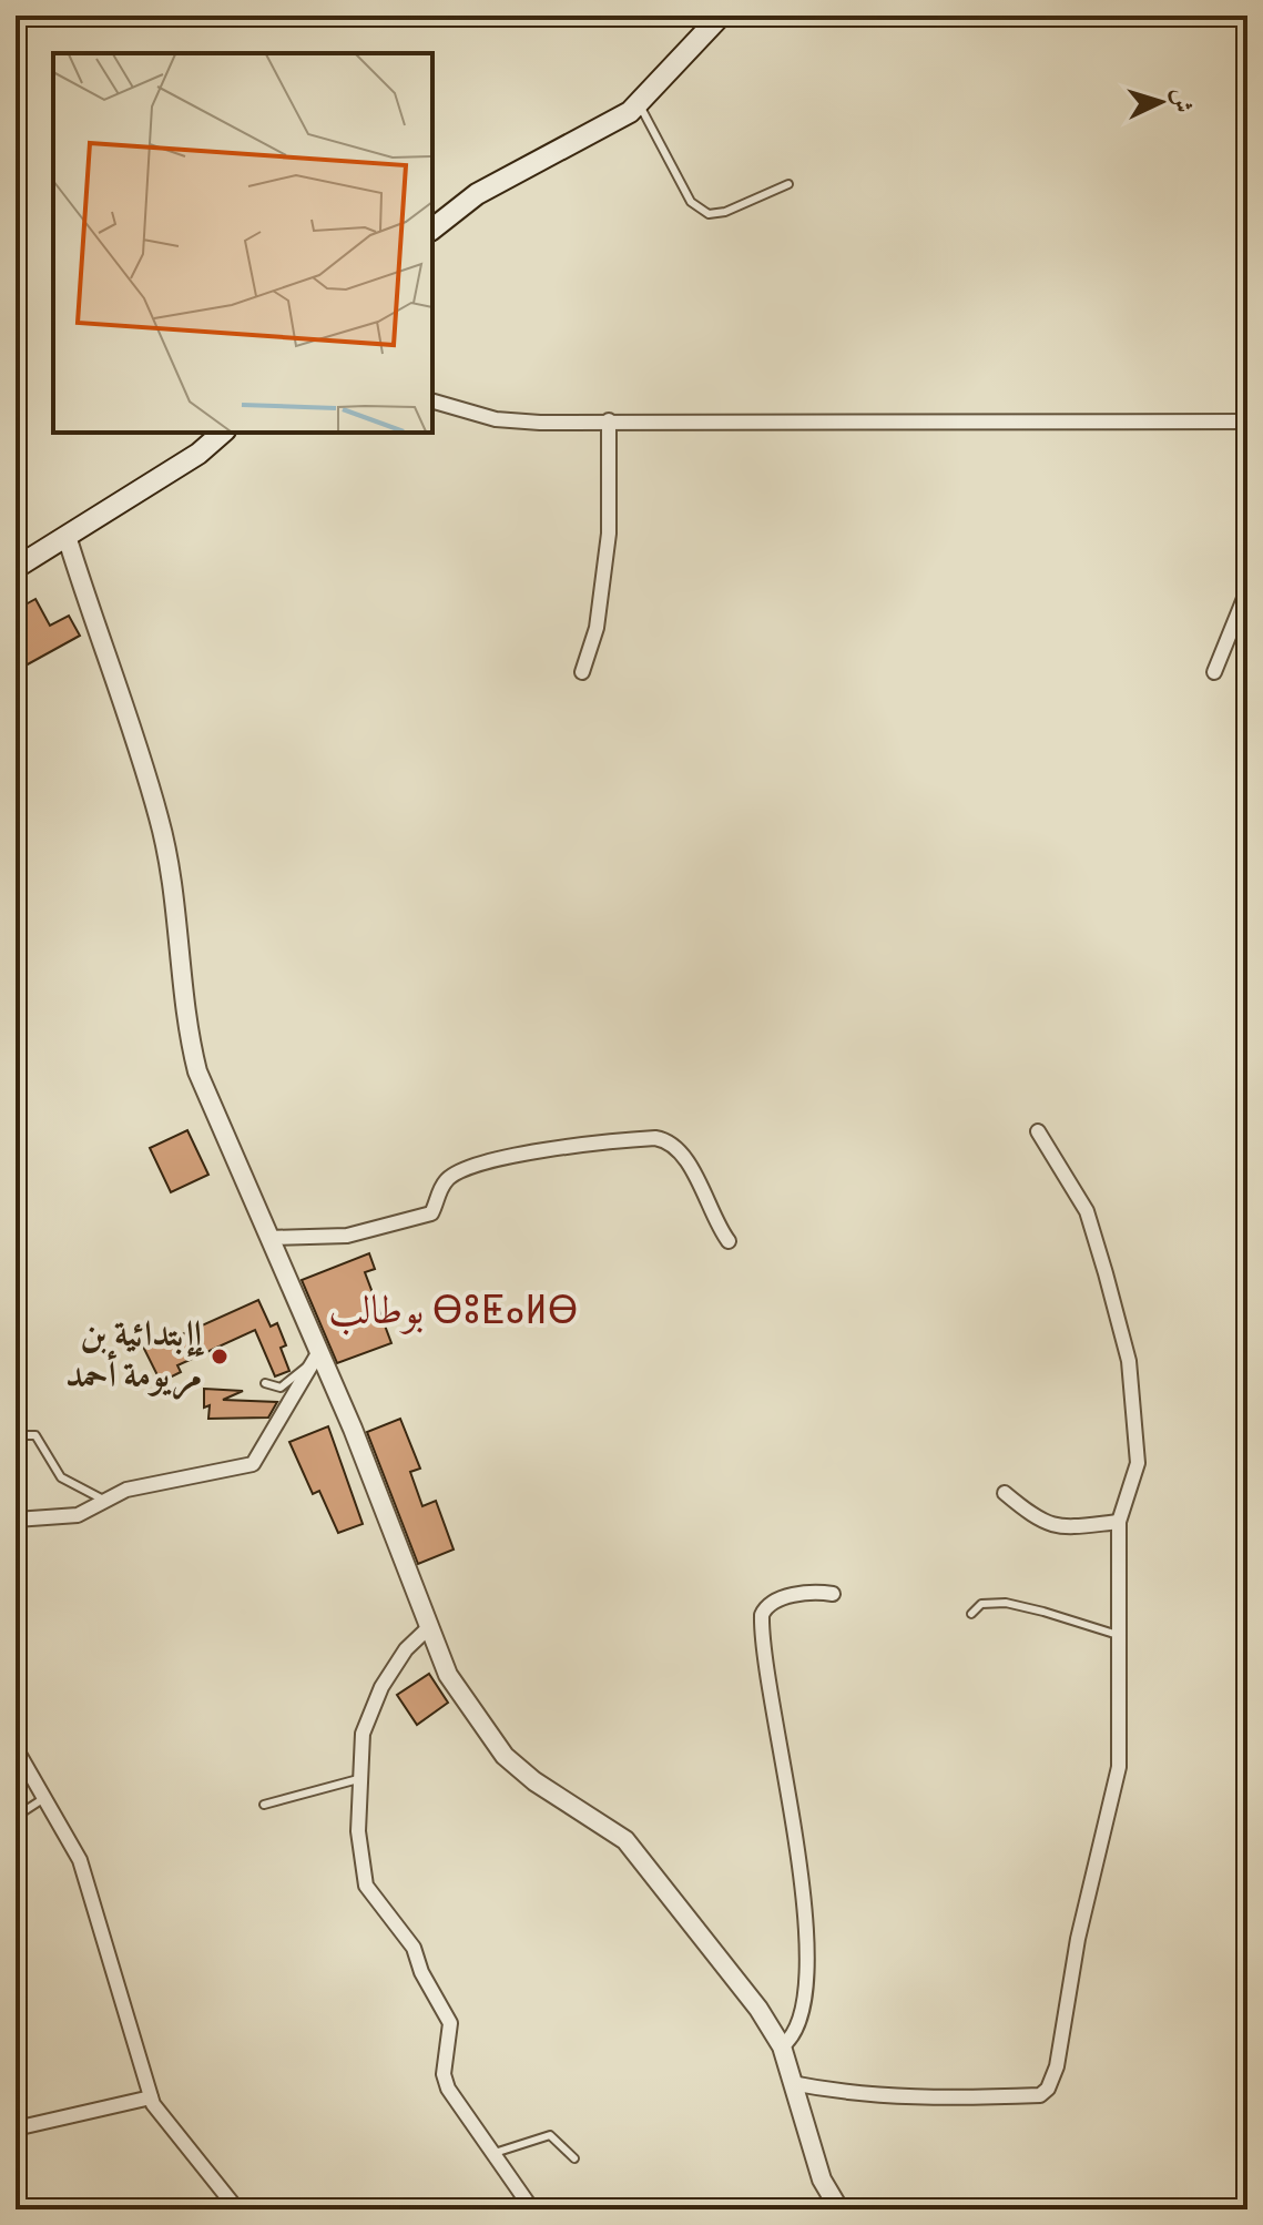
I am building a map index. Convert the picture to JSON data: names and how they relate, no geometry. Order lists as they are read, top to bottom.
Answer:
{
  "districts": ["بوطالب ⴱⵓⵟⴰⵍⴱ"],
  "places": ["إإبتدائية بن مريومة أحمد"],
  "north": "right"
}
